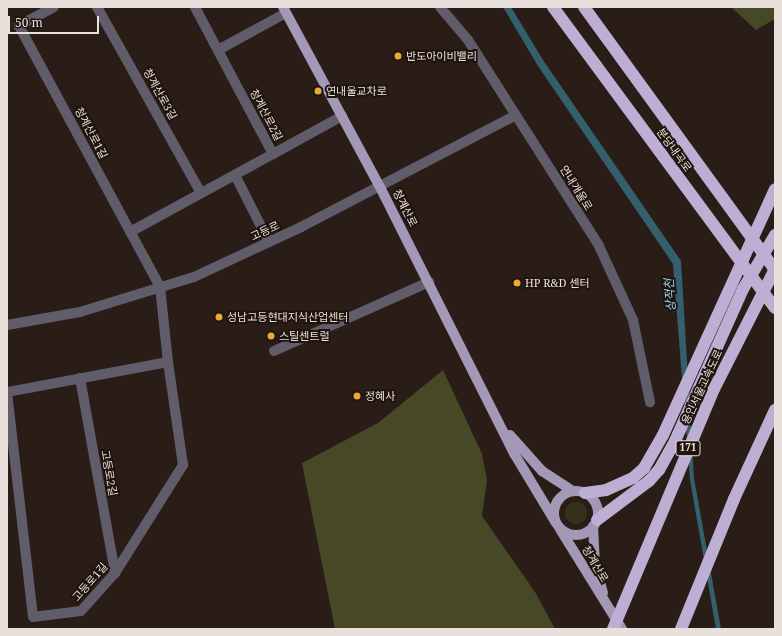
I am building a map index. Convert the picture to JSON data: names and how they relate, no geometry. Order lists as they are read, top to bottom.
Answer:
{
  "streets": {
    "highway": ["분당내곡로", "용인서울고속도로", "171"],
    "main road": ["청계산로"],
    "street": [
      "청계산로3길",
      "청계산로2길",
      "청계산로1길",
      "연내개울로",
      "고등로",
      "고등로2길",
      "고등로1길"
    ]
  },
  "crossings": [
    ["청계산로3길", "청계산로2길"],
    ["청계산로2길", "청계산로1길"],
    ["청계산로1길", "고등로"],
    ["청계산로1길", "고등로1길"],
    ["분당내곡로", "용인서울고속도로"],
    ["연내개울로", "고등로"],
    ["청계산로", "고등로"],
    ["고등로", "고등로1길"],
    ["고등로2길", "고등로1길"]
  ],
  "water": ["상적천"],
  "places": [
    "반도아이비밸리",
    "연내울교차로",
    "HP R&D 센터",
    "성남고등현대지식산업센터",
    "스틸센트럴",
    "정혜사"
  ],
  "scale_bar": "50 m"
}
